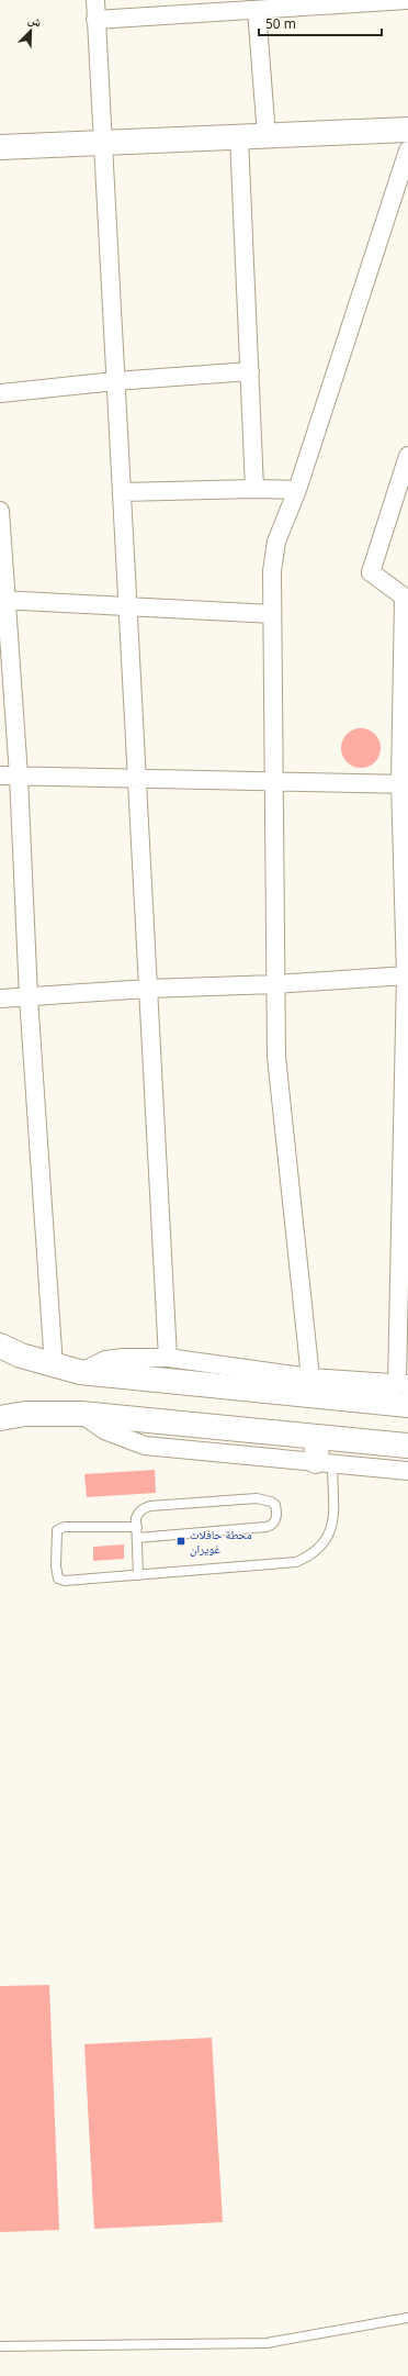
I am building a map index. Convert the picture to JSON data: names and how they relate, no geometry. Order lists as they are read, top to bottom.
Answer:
{
  "places": {
    "transit": ["محطة حافلات غويران"]
  },
  "scale_bar": "50 m",
  "north": "top right"
}
